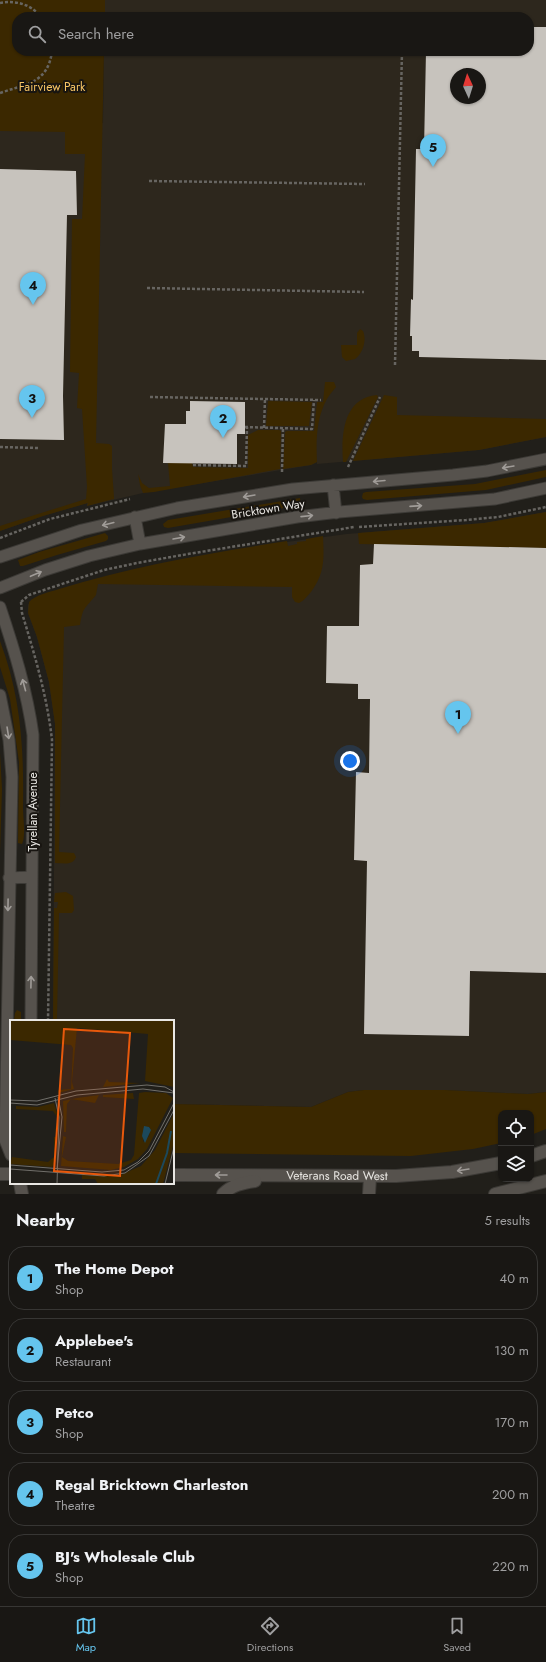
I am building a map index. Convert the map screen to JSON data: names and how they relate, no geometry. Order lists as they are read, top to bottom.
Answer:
{
  "streets": {
    "street": ["Veterans Road West"],
    "lane": ["Bricktown Way", "Tyrellan Avenue"]
  },
  "parks": ["Fairview Park"],
  "north": "top",
  "page": {
    "search": "Search here",
    "pins": [
      "5",
      "4",
      "3",
      "2",
      "1"
    ],
    "heading": ["Nearby", "5 results"],
    "list": [
      {
        "mark": "1",
        "name": "The Home Depot",
        "note": "Shop",
        "value": "40 m"
      },
      {
        "mark": "2",
        "name": "Applebee's",
        "note": "Restaurant",
        "value": "130 m"
      },
      {
        "mark": "3",
        "name": "Petco",
        "note": "Shop",
        "value": "170 m"
      },
      {
        "mark": "4",
        "name": "Regal Bricktown Charleston",
        "note": "Theatre",
        "value": "200 m"
      },
      {
        "mark": "5",
        "name": "BJ's Wholesale Club",
        "note": "Shop",
        "value": "220 m"
      }
    ],
    "nav": ["Map", "Directions", "Saved"]
  }
}
